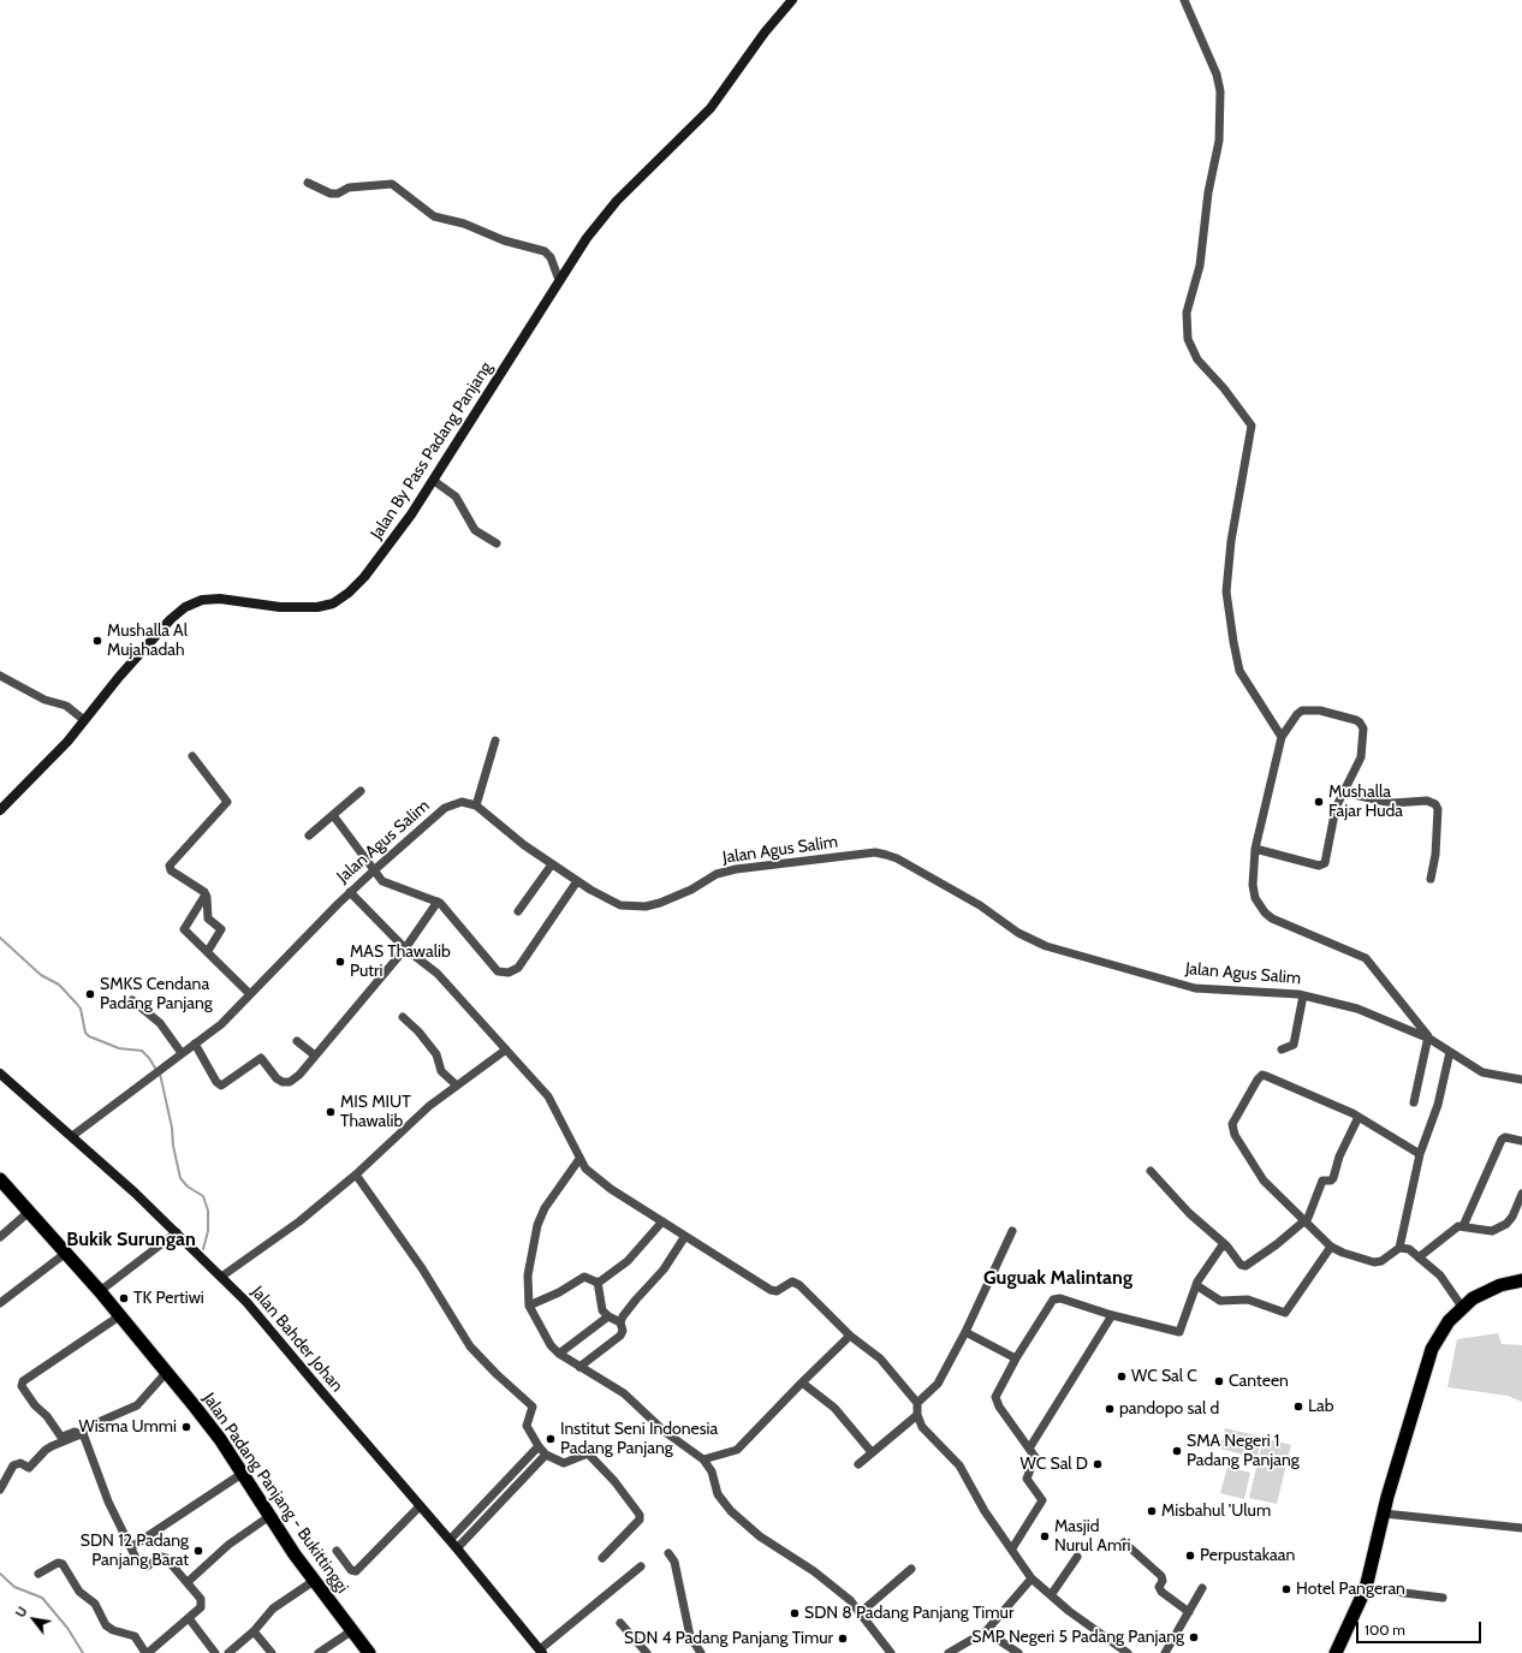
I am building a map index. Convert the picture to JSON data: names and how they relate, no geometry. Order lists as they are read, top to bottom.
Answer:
{
  "streets": {
    "highway": ["Jalan Padang Panjang - Bukittinggi"],
    "main road": ["Jalan By Pass Padang Panjang", "Jalan Bahder Johan"],
    "street": ["Jalan Agus Salim"]
  },
  "crossings": [
    ["Jalan Agus Salim", "Jalan Bahder Johan"]
  ],
  "districts": ["Bukik Surungan", "Guguak Malintang"],
  "places": [
    "Mushalla Al Mujahadah",
    "Mushalla Fajar Huda",
    "MAS Thawalib Putri",
    "SMKS Cendana Padang Panjang",
    "MIS MIUT Thawalib",
    "TK Pertiwi",
    "WC Sal C",
    "Canteen",
    "Lab",
    "pandopo sal d",
    "Wisma Ummi",
    "Institut Seni Indonesia Padang Panjang",
    "SMA Negeri 1 Padang Panjang",
    "WC Sal D",
    "Misbahul 'Ulum",
    "Masjid Nurul Amri",
    "SDN 12 Padang Panjang Barat",
    "Perpustakaan",
    "Hotel Pangeran",
    "SDN 8 Padang Panjang Timur",
    "SMP Negeri 5 Padang Panjang",
    "SDN 4 Padang Panjang Timur"
  ],
  "scale_bar": "100 m",
  "north": "top left"
}
